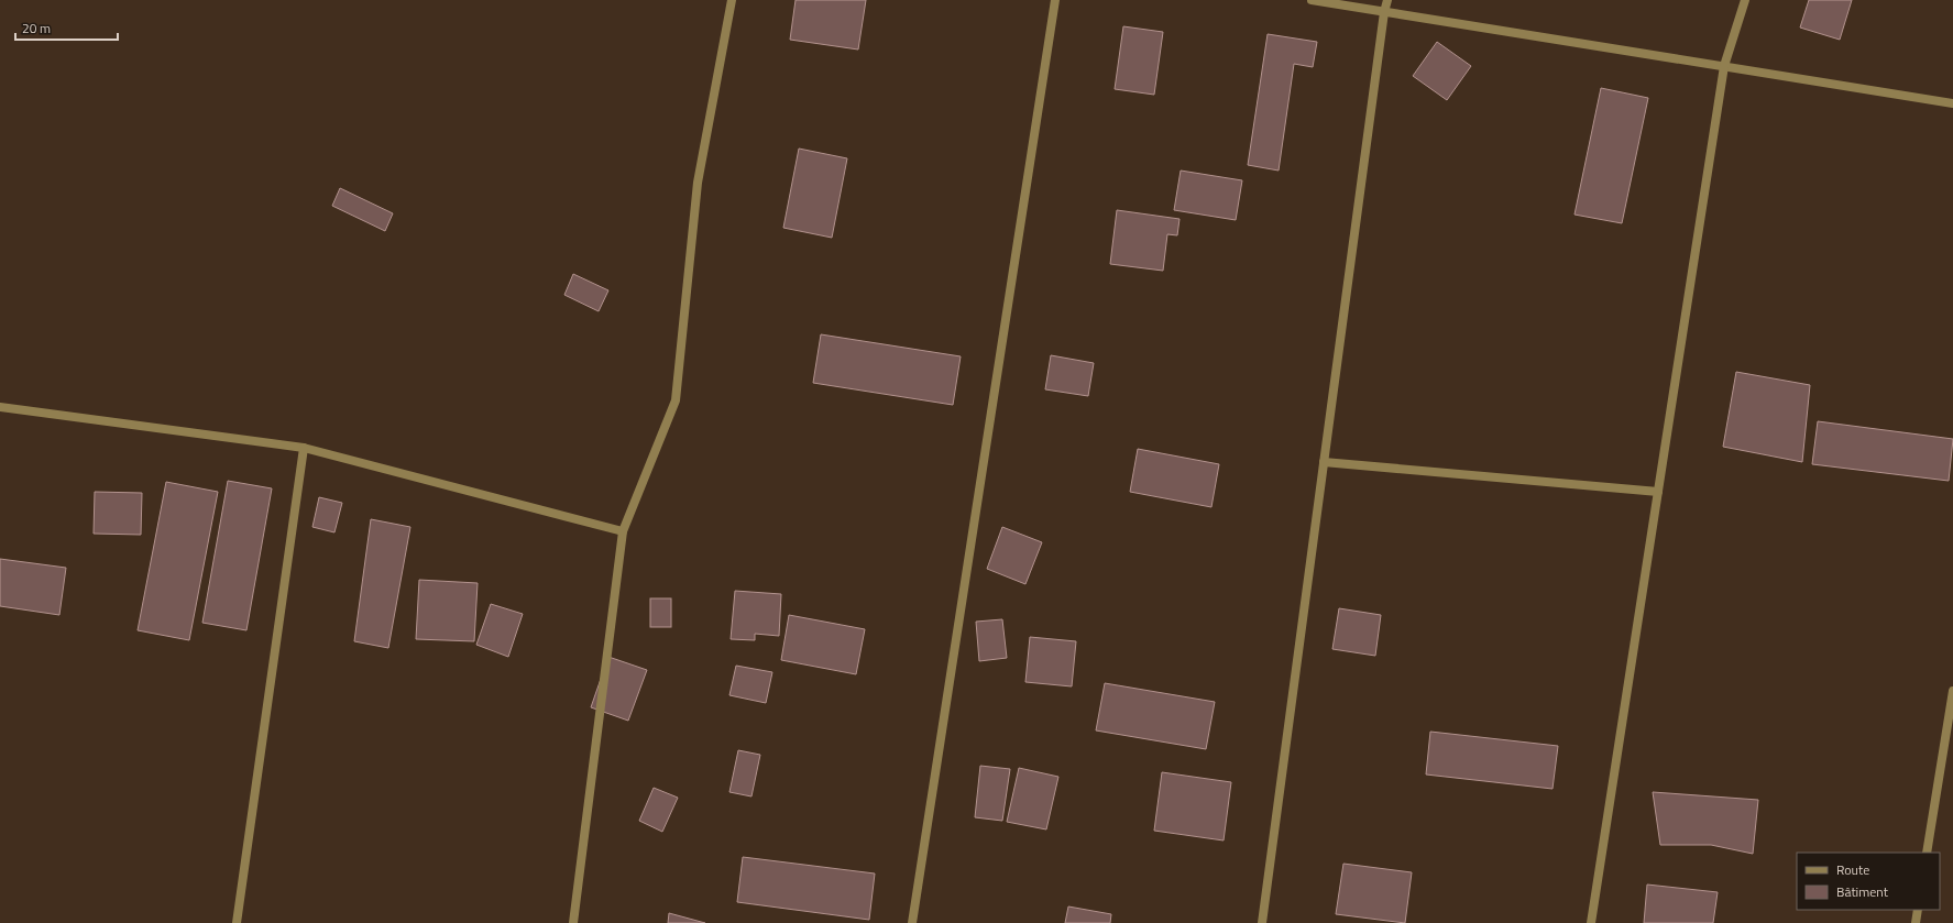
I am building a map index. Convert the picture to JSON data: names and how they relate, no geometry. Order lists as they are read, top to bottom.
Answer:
{
  "legend": ["Route", "Bâtiment"],
  "scale_bar": "20 m"
}
